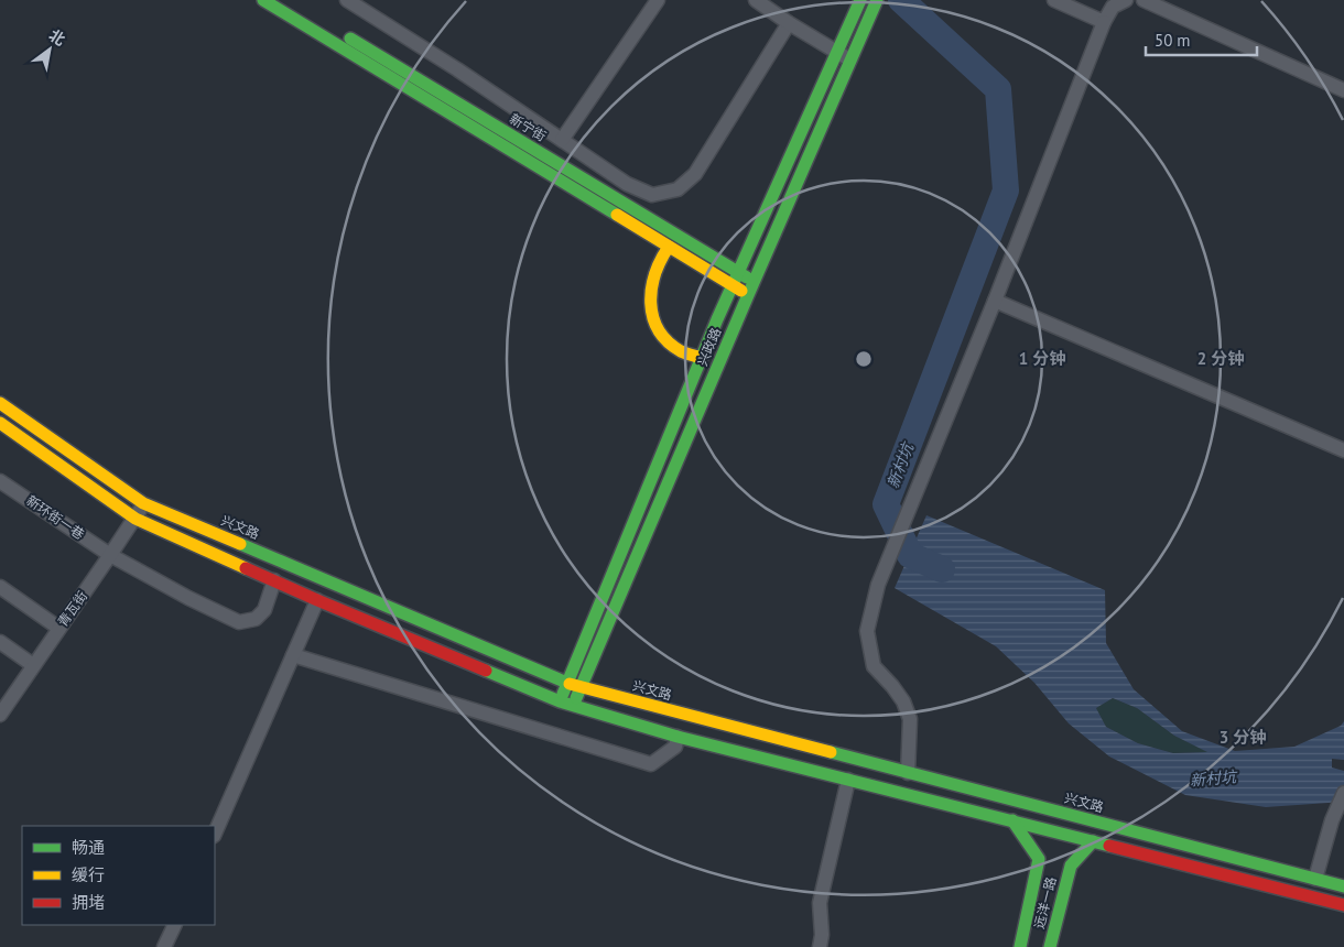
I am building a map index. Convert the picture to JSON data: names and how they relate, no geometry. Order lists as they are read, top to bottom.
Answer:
{
  "streets": {
    "street": [
      "新宁街",
      "兴政路",
      "新环街一巷",
      "兴文路",
      "青瓦街",
      "远洋一路"
    ]
  },
  "crossings": [
    ["新宁街", "兴政路"],
    ["兴政路", "兴文路"],
    ["新环街一巷", "青瓦街"],
    ["兴文路", "青瓦街"]
  ],
  "water": ["新村坑"],
  "legend": ["畅通", "缓行", "拥堵"],
  "scale_bar": "50 m",
  "north": "top right",
  "rings": ["1 分钟", "2 分钟", "3 分钟"]
}
